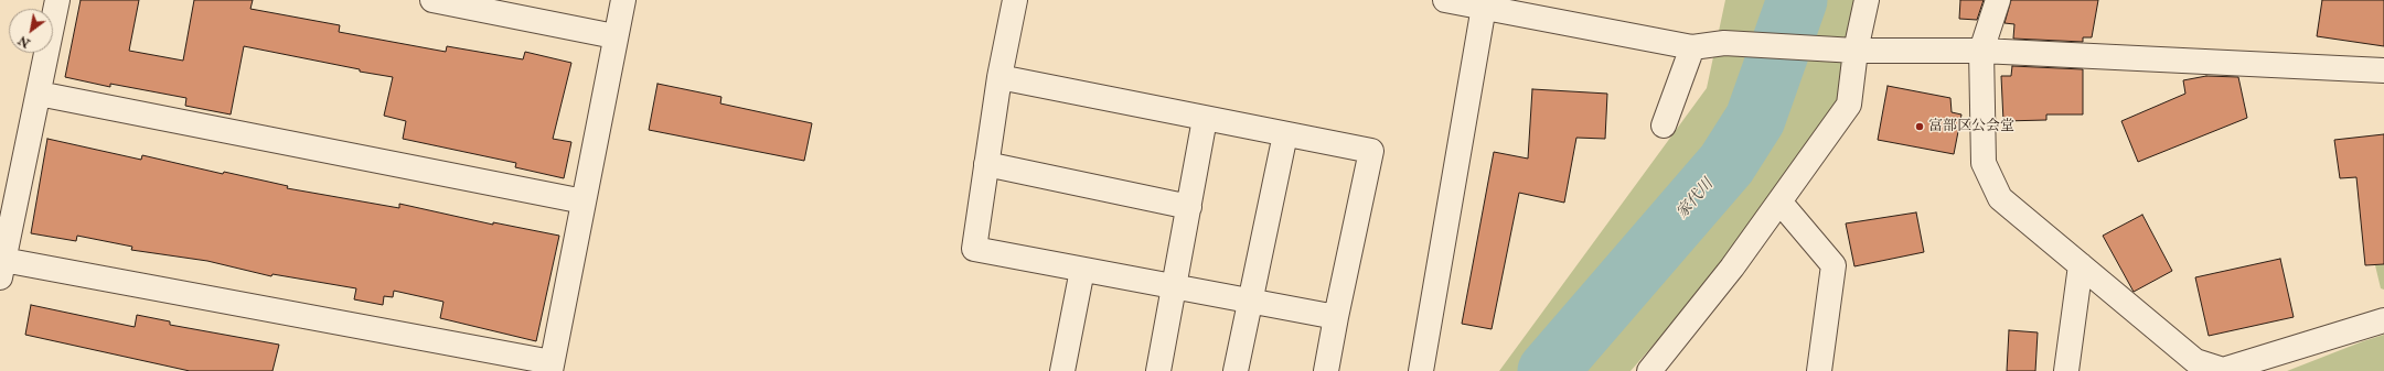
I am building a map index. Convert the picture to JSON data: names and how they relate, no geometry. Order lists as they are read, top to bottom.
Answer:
{
  "water": ["家代川"],
  "places": ["富部区公会堂"],
  "north": "bottom left"
}
